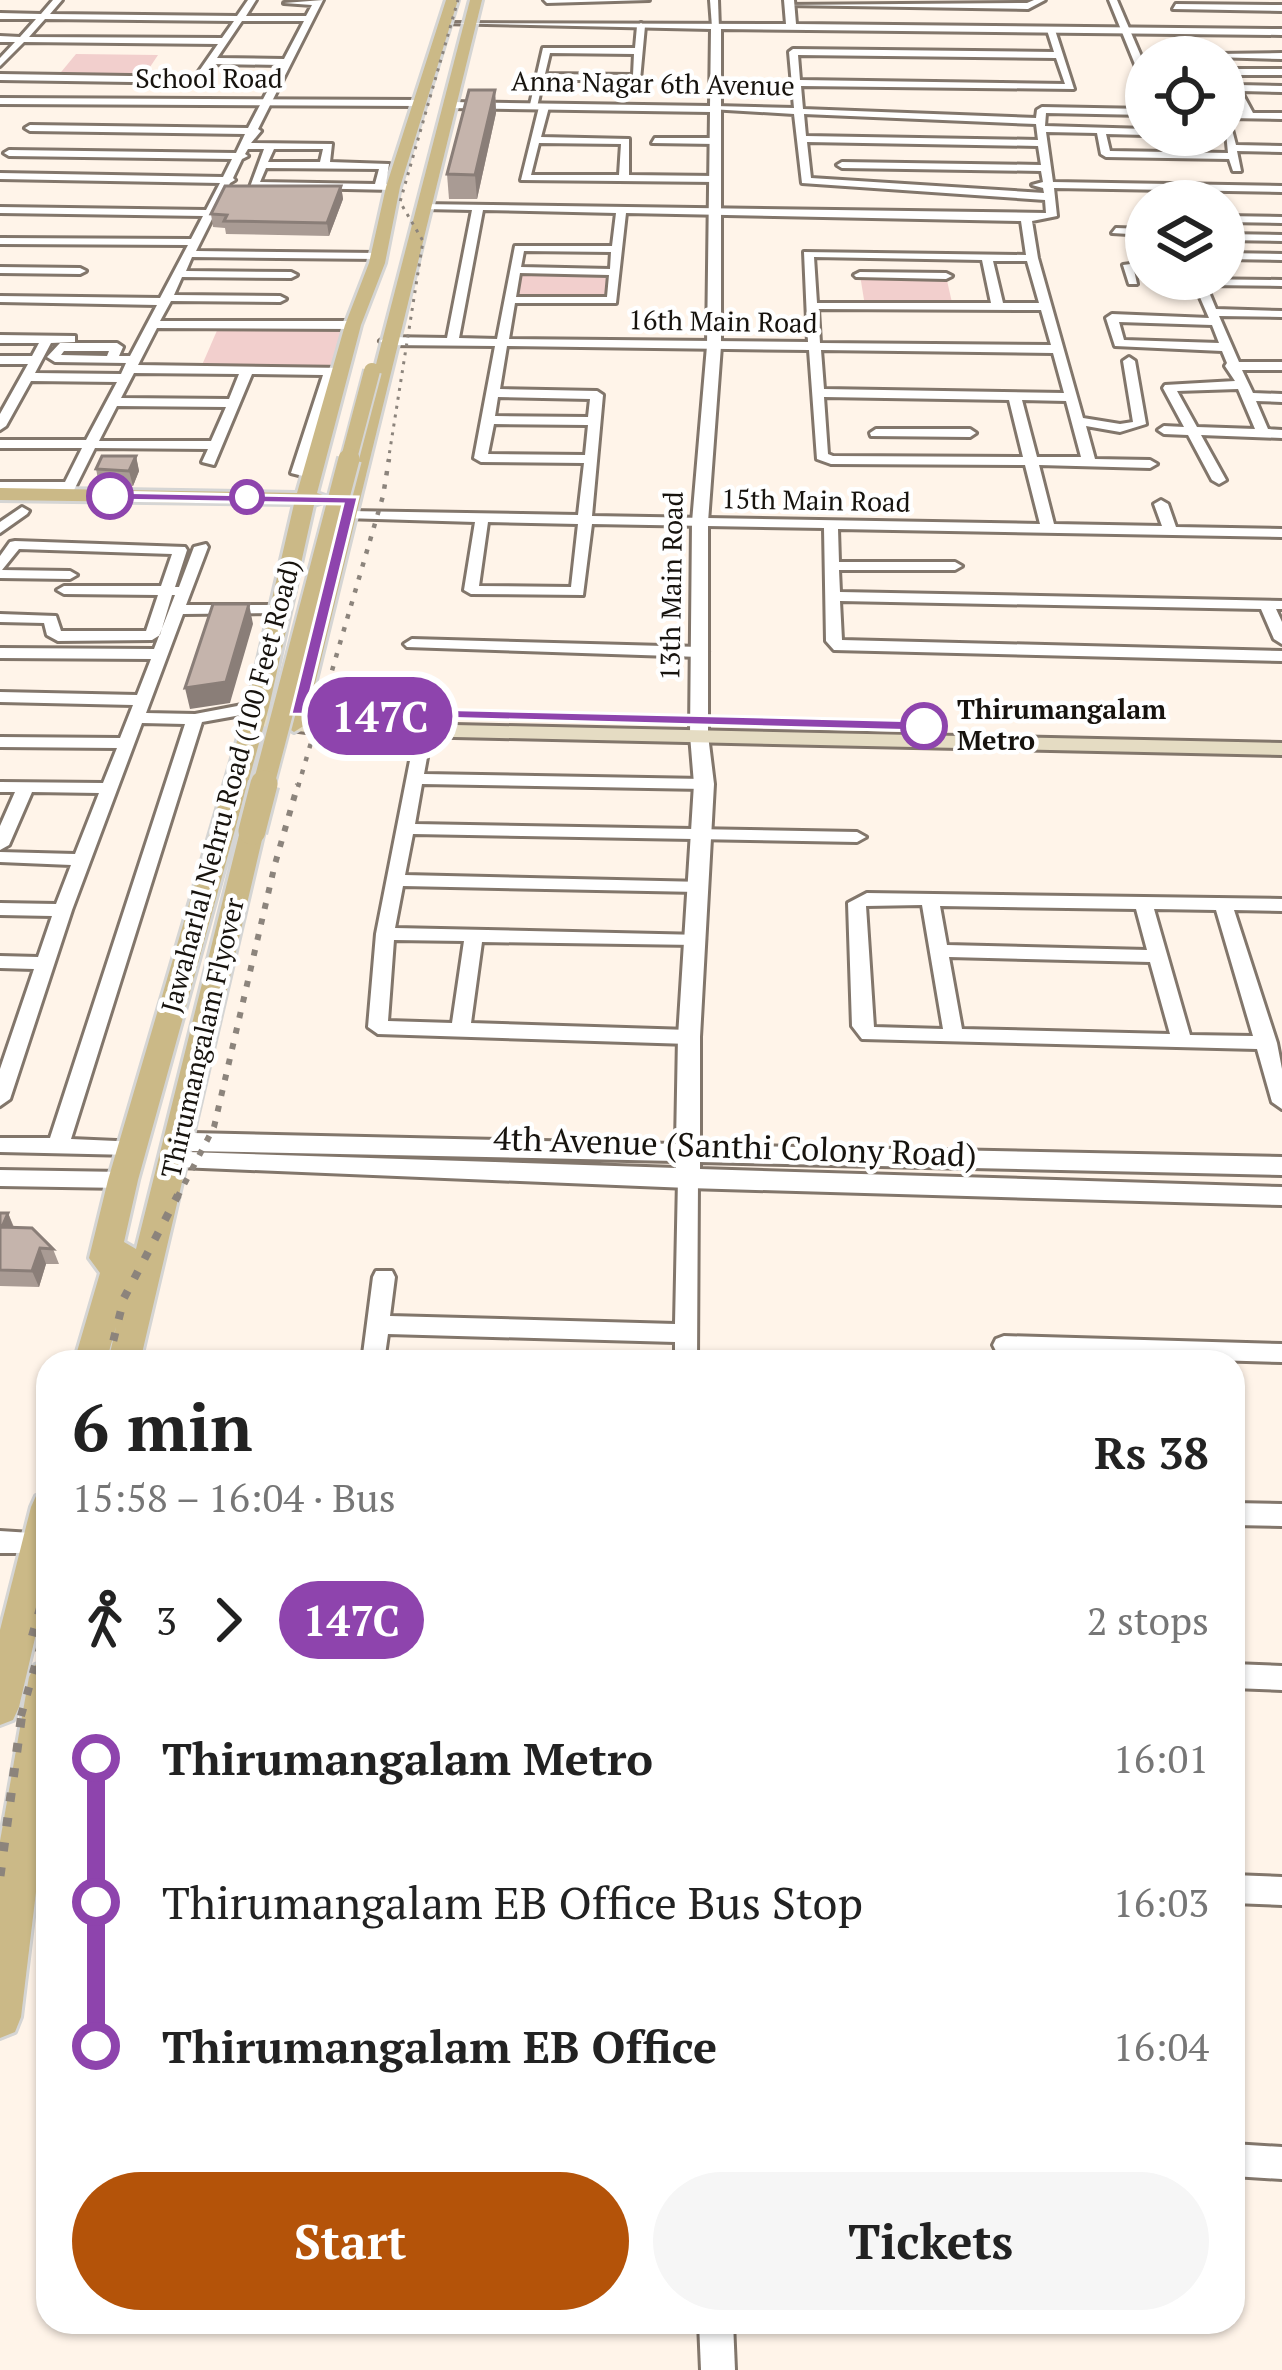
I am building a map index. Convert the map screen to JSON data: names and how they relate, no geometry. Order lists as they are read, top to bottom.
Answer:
{
  "streets": {
    "main road": ["Jawaharlal Nehru Road (100 Feet Road)", "Thirumangalam Flyover"],
    "street": [
      "School Road",
      "Anna Nagar 6th Avenue",
      "16th Main Road",
      "15th Main Road",
      "13th Main Road",
      "4th Avenue (Santhi Colony Road)"
    ]
  },
  "crossings": [
    ["School Road", "Jawaharlal Nehru Road (100 Feet Road)"],
    ["Anna Nagar 6th Avenue", "13th Main Road"],
    ["Anna Nagar 6th Avenue", "Jawaharlal Nehru Road (100 Feet Road)"],
    ["16th Main Road", "13th Main Road"],
    ["16th Main Road", "Jawaharlal Nehru Road (100 Feet Road)"],
    ["15th Main Road", "13th Main Road"],
    ["15th Main Road", "Jawaharlal Nehru Road (100 Feet Road)"],
    ["13th Main Road", "4th Avenue (Santhi Colony Road)"],
    ["Jawaharlal Nehru Road (100 Feet Road)", "Thirumangalam Flyover"]
  ],
  "places": ["Thirumangalam Metro"],
  "lines": ["bus line 147C"],
  "page": {
    "on_map": "147C",
    "heading": ["6 min", "15:58 – 16:04 · Bus", "Rs 38"],
    "legs": ["3", "147C", "2 stops"],
    "list": [
      {
        "name": "Thirumangalam Metro",
        "value": "16:01"
      },
      {
        "name": "Thirumangalam EB Office Bus Stop",
        "value": "16:03"
      },
      {
        "name": "Thirumangalam EB Office",
        "value": "16:04"
      }
    ],
    "buttons": ["Start", "Tickets"]
  }
}
